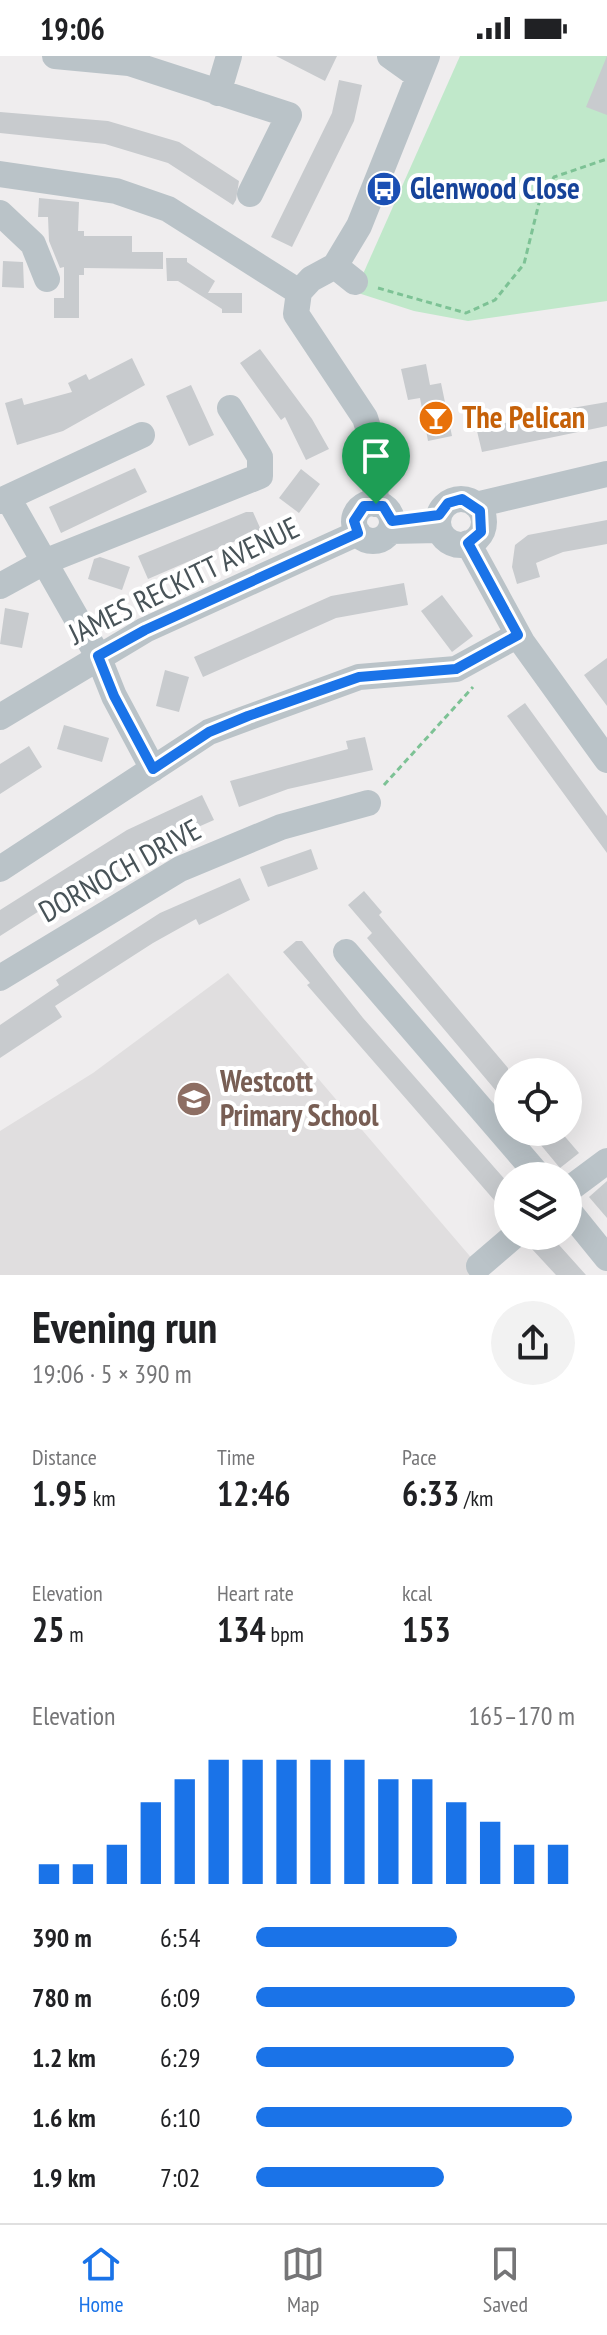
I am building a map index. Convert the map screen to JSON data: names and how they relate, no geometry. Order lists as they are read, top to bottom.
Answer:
{
  "streets": {
    "street": ["JAMES RECKITT AVENUE", "DORNOCH DRIVE"]
  },
  "places": {
    "bus stop": ["Glenwood Close"],
    "bar": ["The Pelican"],
    "school or university": ["Westcott Primary School"]
  },
  "page": {
    "status": "19:06",
    "heading": ["Evening run", "19:06 · 5 × 390 m"],
    "stats": [
      ["Distance", "1.95 km"],
      ["Time", "12:46"],
      ["Pace", "6:33 /km"],
      ["Elevation", "25 m"],
      ["Heart rate", "134 bpm"],
      ["kcal", "153"]
    ],
    "chart": ["Elevation", "165–170 m"],
    "list": [
      {
        "name": "390 m",
        "note": "6:54"
      },
      {
        "name": "780 m",
        "note": "6:09"
      },
      {
        "name": "1.2 km",
        "note": "6:29"
      },
      {
        "name": "1.6 km",
        "note": "6:10"
      },
      {
        "name": "1.9 km",
        "note": "7:02"
      }
    ],
    "tabs": ["Home", "Map", "Saved"]
  }
}
